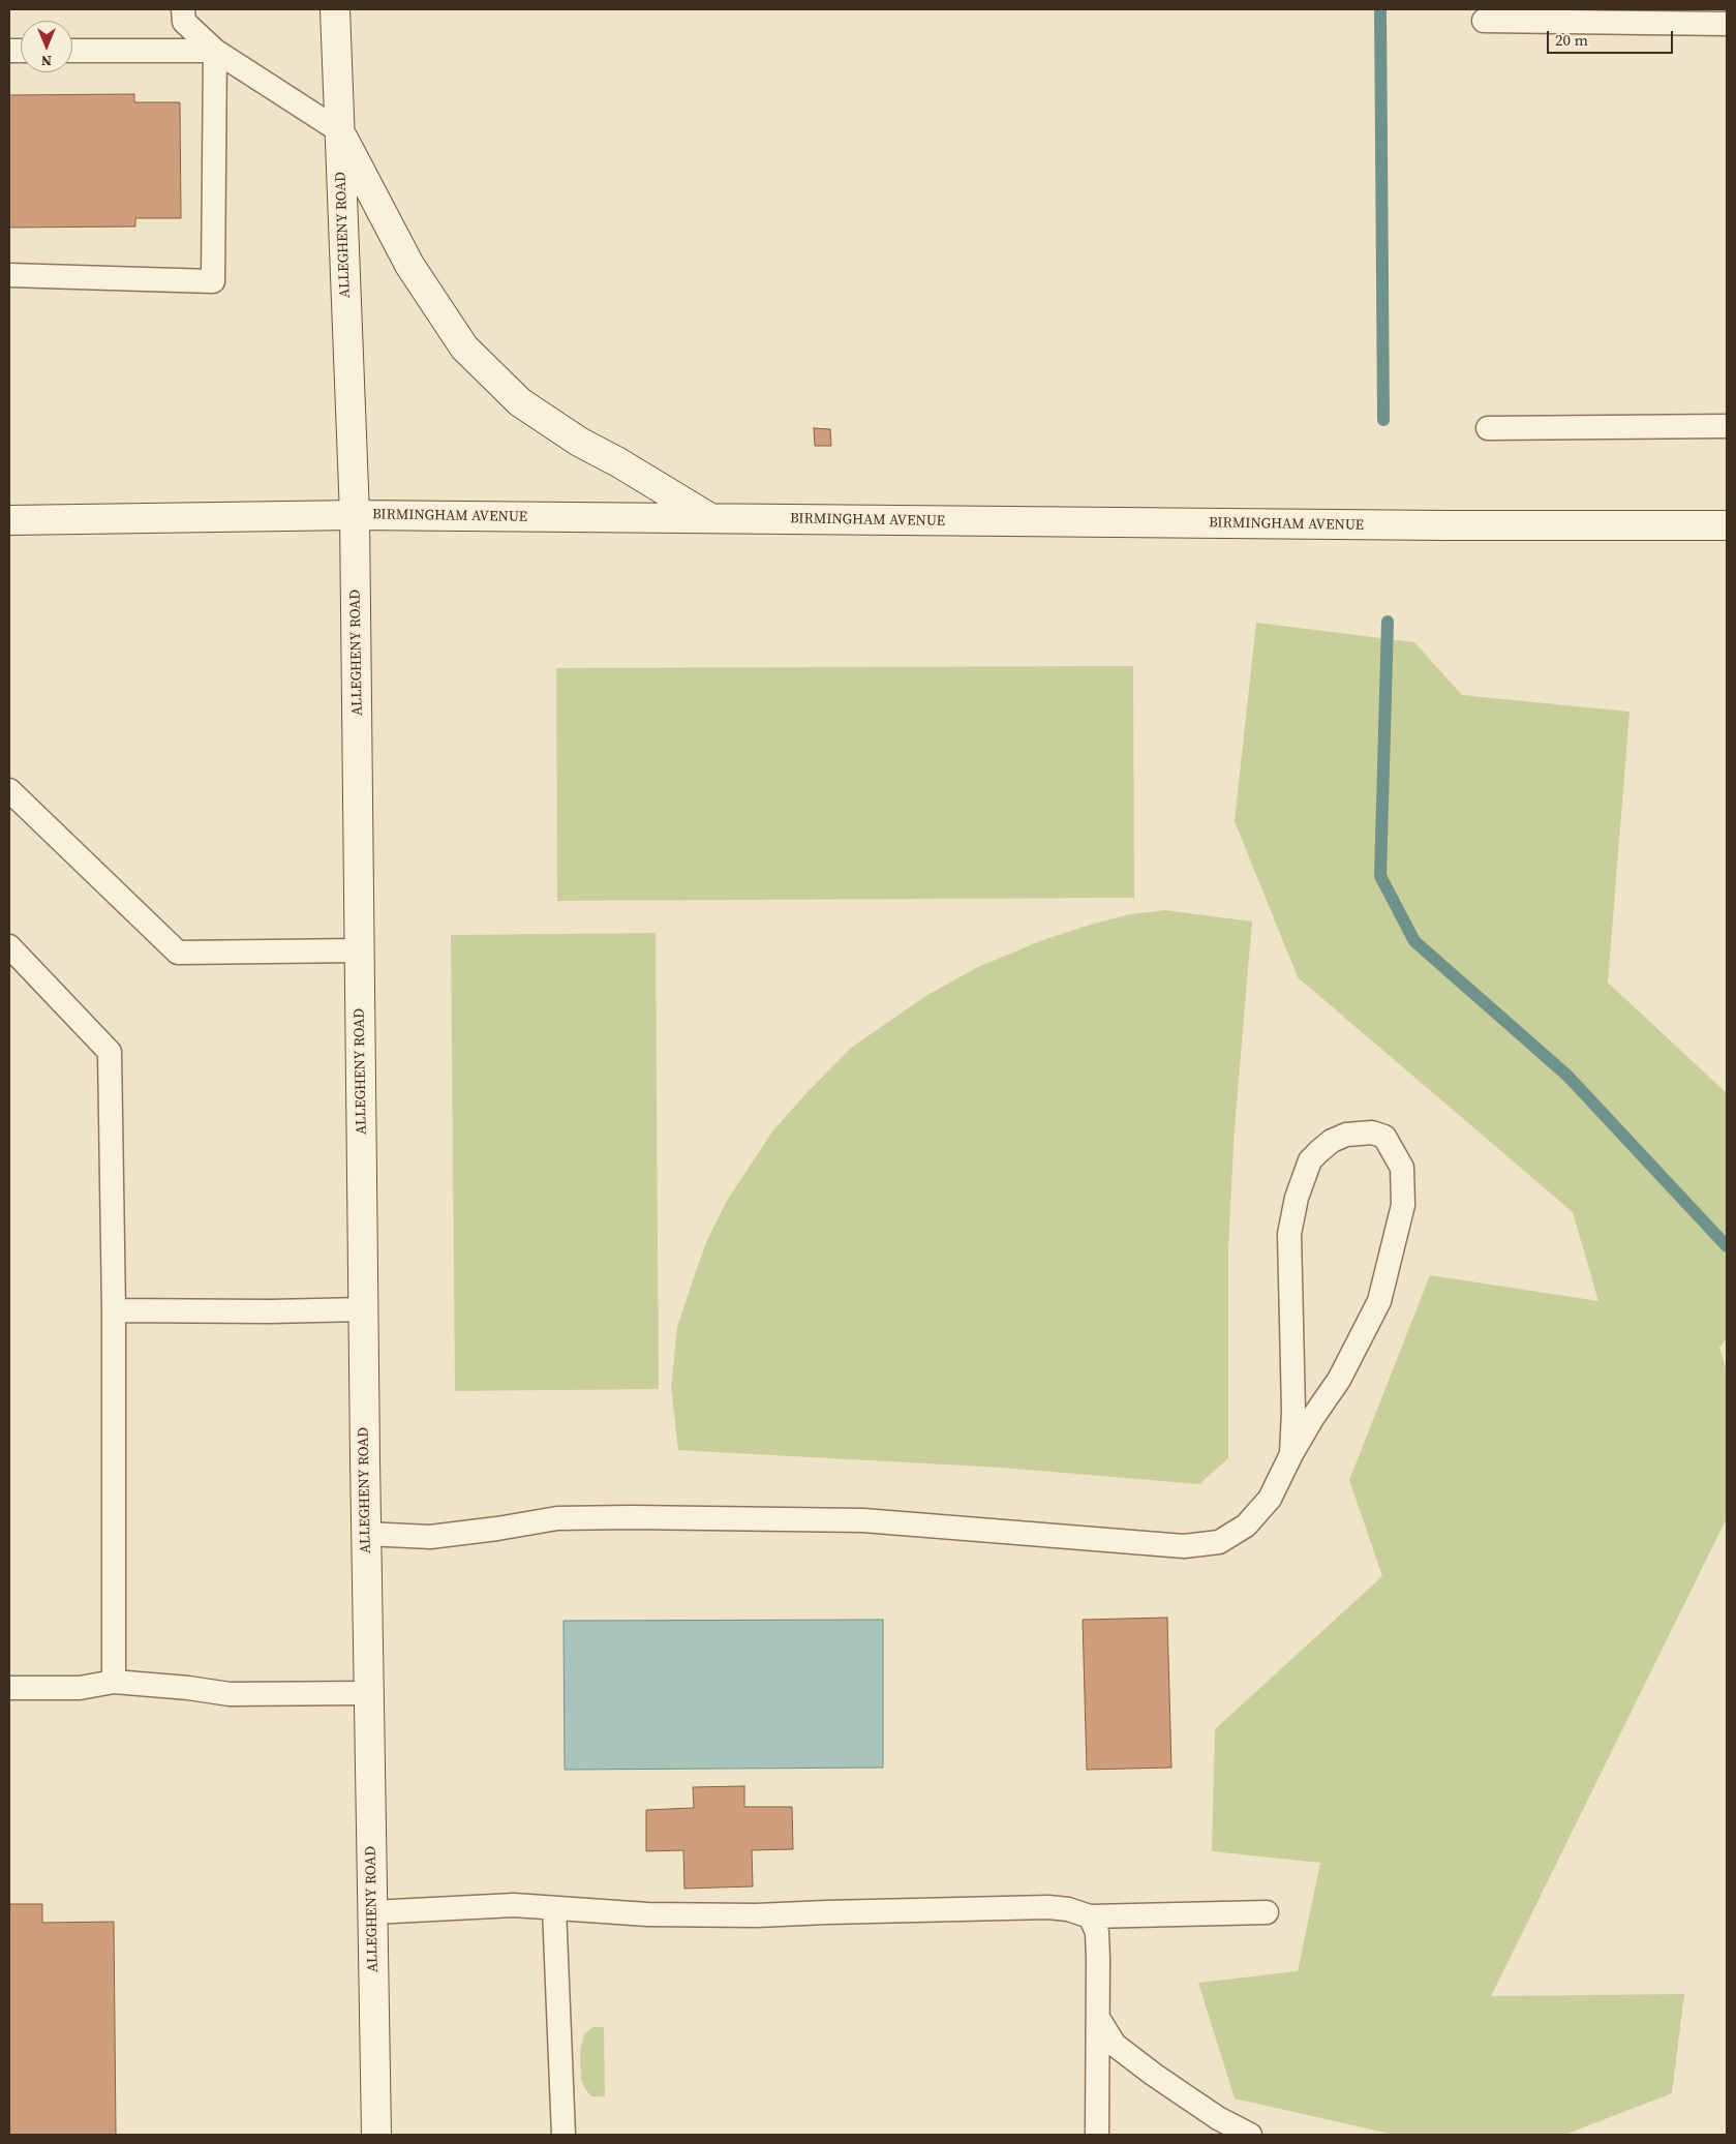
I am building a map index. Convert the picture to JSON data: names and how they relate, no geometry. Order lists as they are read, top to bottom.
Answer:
{
  "streets": {
    "main road": ["ALLEGHENY ROAD", "BIRMINGHAM AVENUE"]
  },
  "crossings": [
    ["ALLEGHENY ROAD", "BIRMINGHAM AVENUE"]
  ],
  "scale_bar": "20 m",
  "north": "bottom"
}
